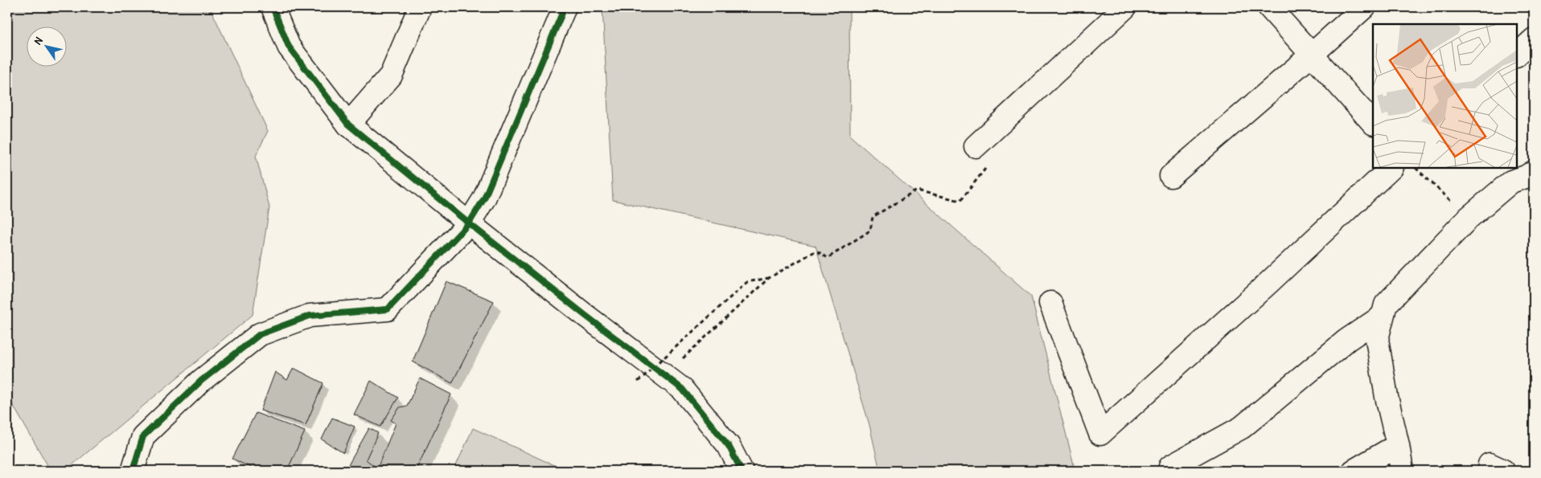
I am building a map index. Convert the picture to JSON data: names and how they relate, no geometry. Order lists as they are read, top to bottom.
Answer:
{
  "north": "top left"
}
